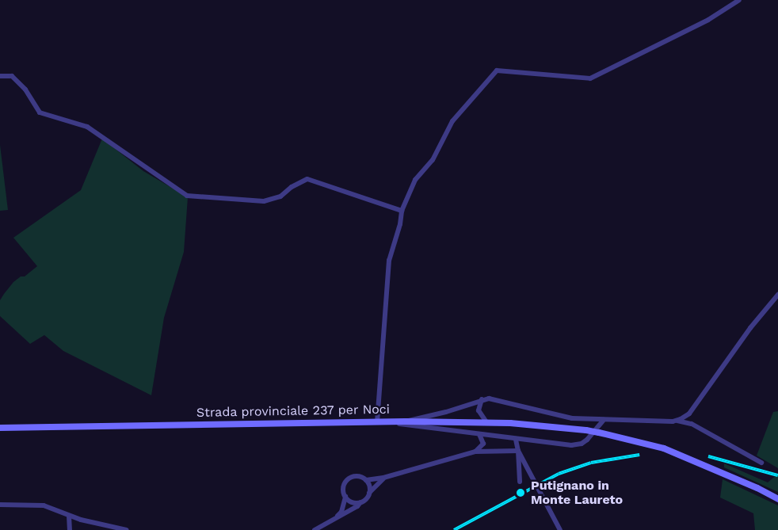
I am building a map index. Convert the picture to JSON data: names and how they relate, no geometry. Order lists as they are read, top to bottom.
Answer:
{
  "streets": {
    "main road": ["Strada provinciale 237 per Noci"]
  },
  "places": ["Putignano in Monte Laureto"]
}
